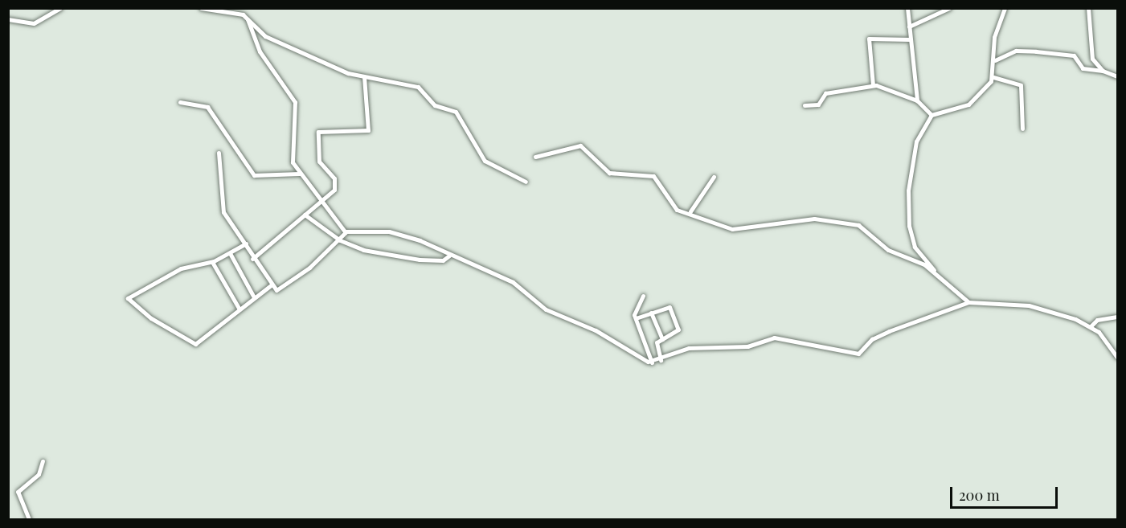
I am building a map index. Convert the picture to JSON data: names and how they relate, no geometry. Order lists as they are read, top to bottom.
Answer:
{
  "scale_bar": "200 m"
}
